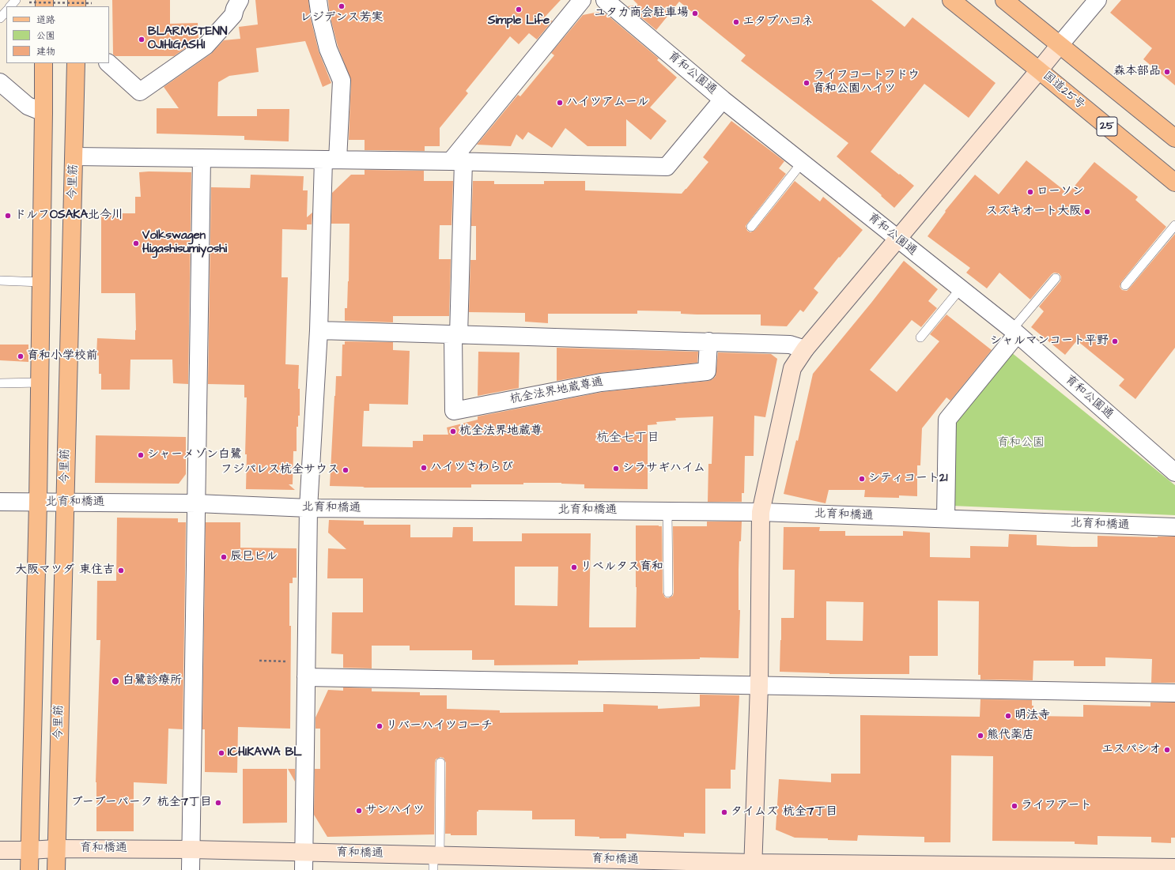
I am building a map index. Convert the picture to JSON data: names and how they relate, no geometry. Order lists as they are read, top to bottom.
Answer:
{
  "streets": {
    "main road": ["国道25号", "25", "今里筋"],
    "street": [
      "育和公園通",
      "杭全法界地蔵尊通",
      "北育和橋通",
      "育和橋通"
    ]
  },
  "crossings": [
    ["今里筋", "北育和橋通"],
    ["今里筋", "育和橋通"]
  ],
  "districts": ["杭全七丁目"],
  "parks": ["育和公園"],
  "places": [
    "レジデンス芳実",
    "Simple Life",
    "ユタカ商会駐車場",
    "エタプハコネ",
    "BLARMSTENN OJIHIGASHI",
    "森本部品",
    "ライフコートフドウ 育和公園ハイツ",
    "ハイツアムール",
    "ローソン",
    "スズキオート大阪",
    "ドルフOSAKA北今川",
    "Volkswagen Higashisumiyoshi",
    "シャルマンコート平野",
    "育和小学校前",
    "杭全法界地蔵尊",
    "シャーメゾン白鷺",
    "ハイツさわらび",
    "シラサギハイム",
    "フジパレス杭全サウス",
    "シティコート21",
    "辰巳ビル",
    "リベルタス育和",
    "大阪マツダ 東住吉",
    "白鷺診療所",
    "明法寺",
    "リバーハイツコーチ",
    "熊代薬店",
    "エスパシオ",
    "ICHIKAWA BL",
    "ブーブーパーク 杭全7丁目",
    "ライフアート",
    "サンハイツ",
    "タイムズ 杭全7丁目"
  ],
  "legend": ["道路", "公園", "建物"]
}
